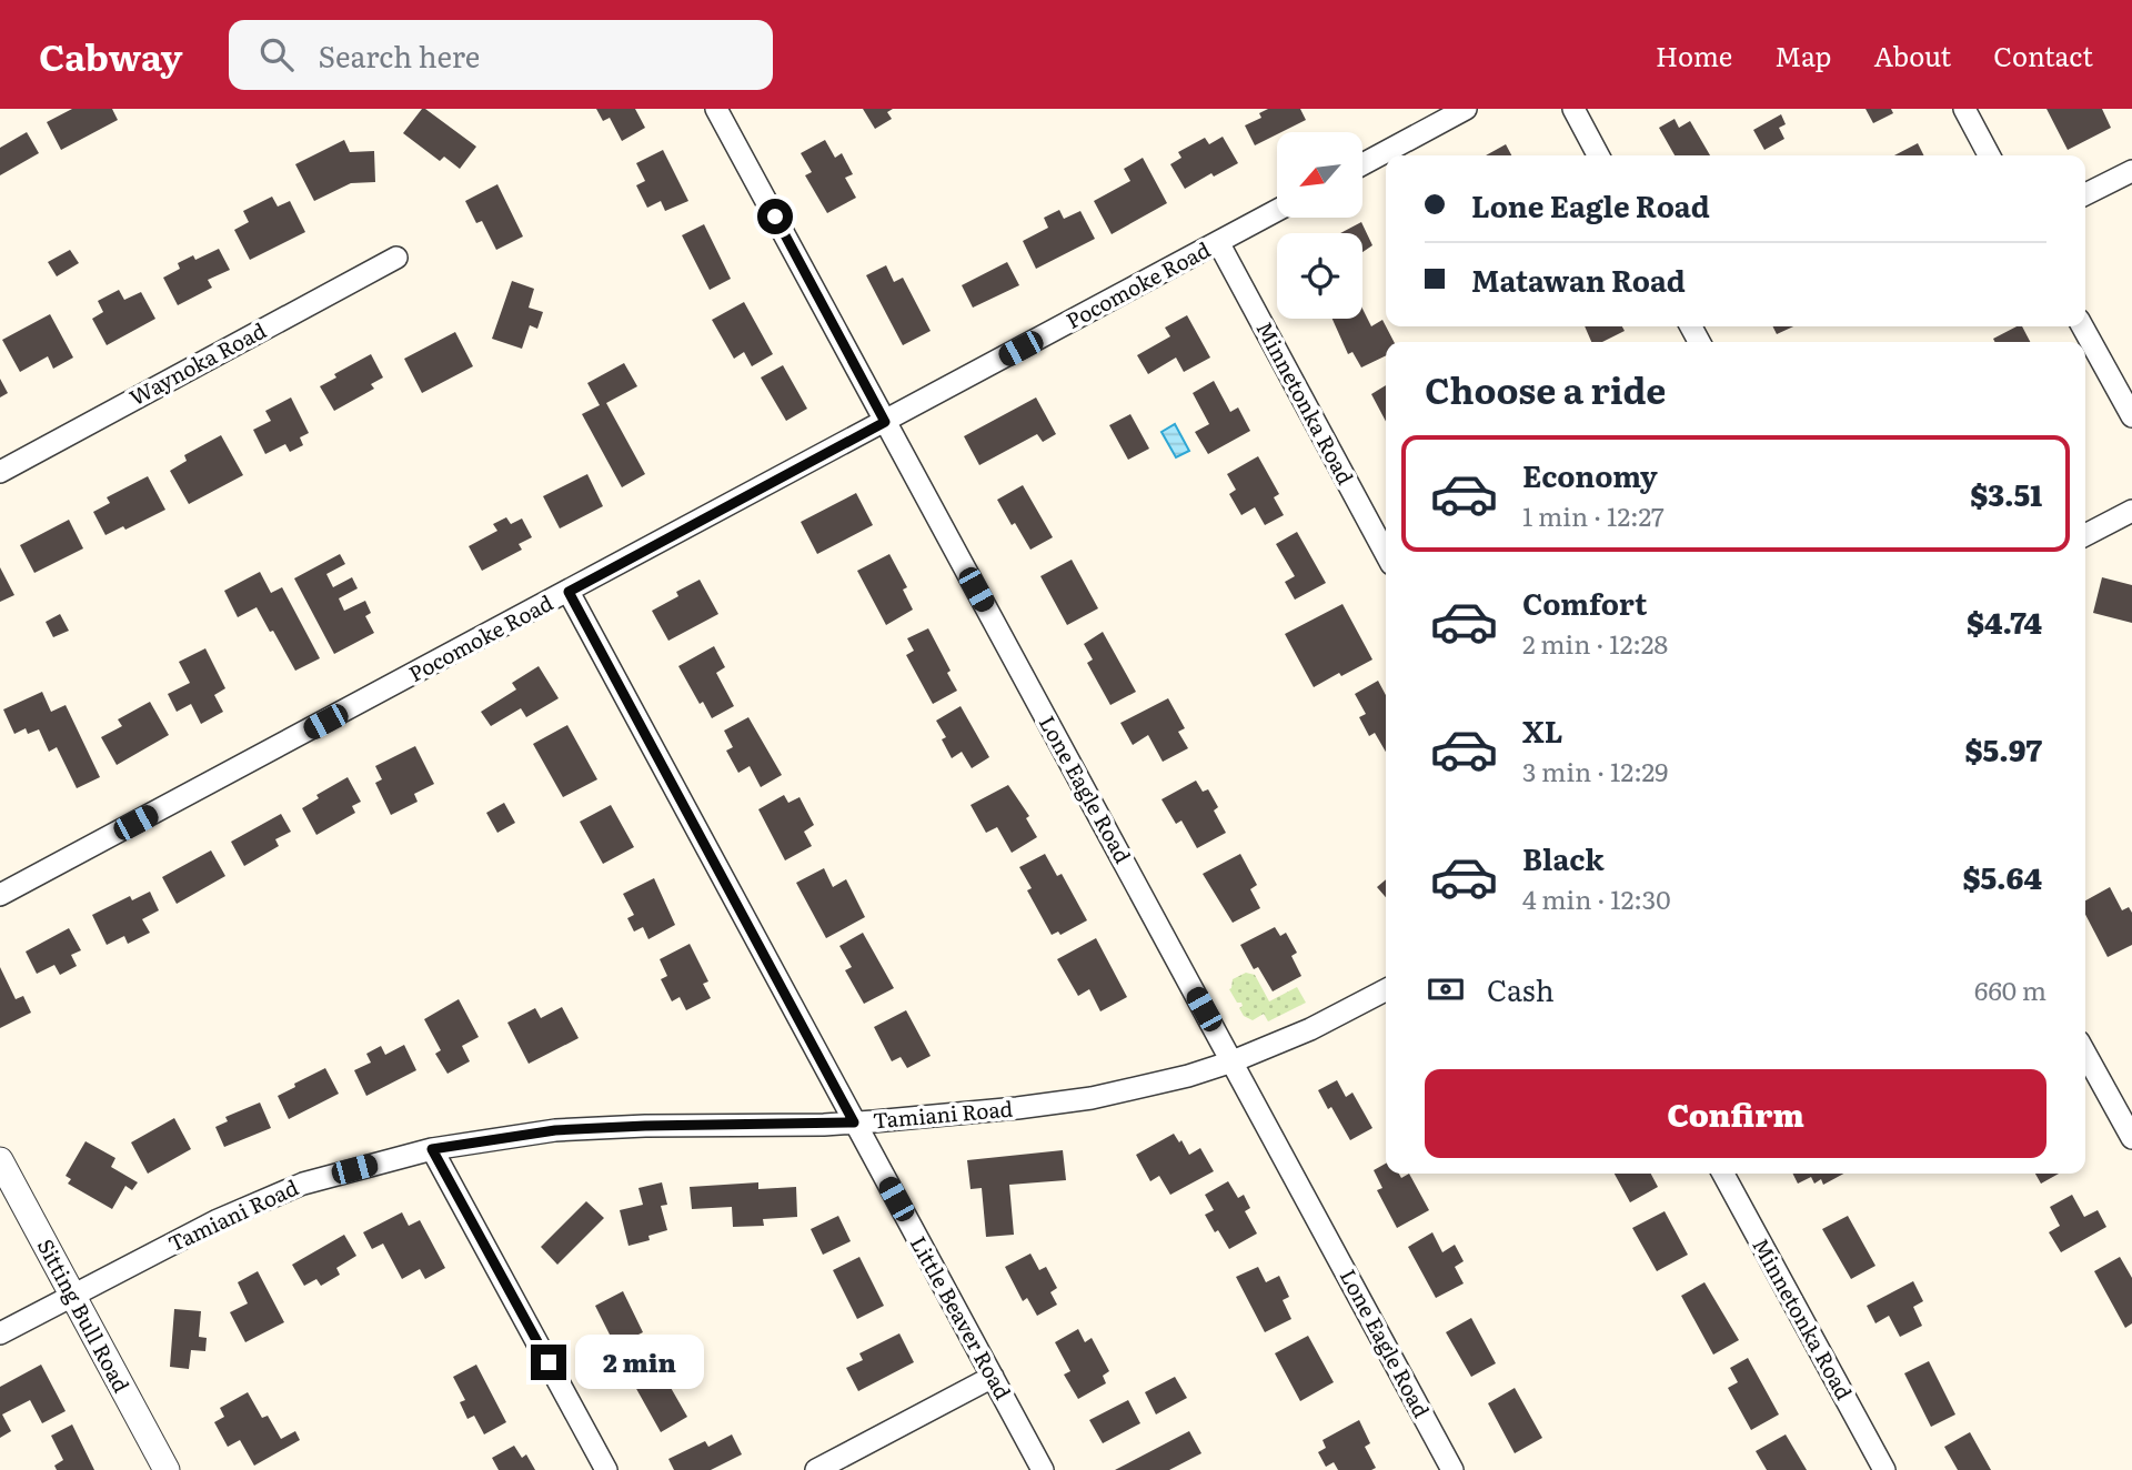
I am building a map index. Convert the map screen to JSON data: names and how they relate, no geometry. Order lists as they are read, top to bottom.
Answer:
{
  "streets": {
    "street": [
      "Pocomoke Road",
      "Waynoka Road",
      "Minnetonka Road",
      "Lone Eagle Road",
      "Tamiani Road",
      "Sitting Bull Road",
      "Little Beaver Road"
    ]
  },
  "crossings": [
    ["Pocomoke Road", "Minnetonka Road"],
    ["Pocomoke Road", "Lone Eagle Road"],
    ["Pocomoke Road", "Little Beaver Road"],
    ["Lone Eagle Road", "Tamiani Road"],
    ["Tamiani Road", "Sitting Bull Road"],
    ["Tamiani Road", "Little Beaver Road"]
  ],
  "north": "bottom left",
  "page": {
    "header": "Cabway",
    "search": "Search here",
    "nav": [
      "Home",
      "Map",
      "About",
      "Contact"
    ],
    "banner": ["Lone Eagle Road", "Matawan Road"],
    "heading": "Choose a ride",
    "list": [
      {
        "name": "Economy",
        "note": "1 min · 12:27",
        "value": "$3.51"
      },
      {
        "name": "Comfort",
        "note": "2 min · 12:28",
        "value": "$4.74"
      },
      {
        "name": "XL",
        "note": "3 min · 12:29",
        "value": "$5.97"
      },
      {
        "name": "Black",
        "note": "4 min · 12:30",
        "value": "$5.64"
      }
    ],
    "pay": ["Cash", "660 m"],
    "buttons": "Confirm",
    "bubble": "2 min"
  }
}
